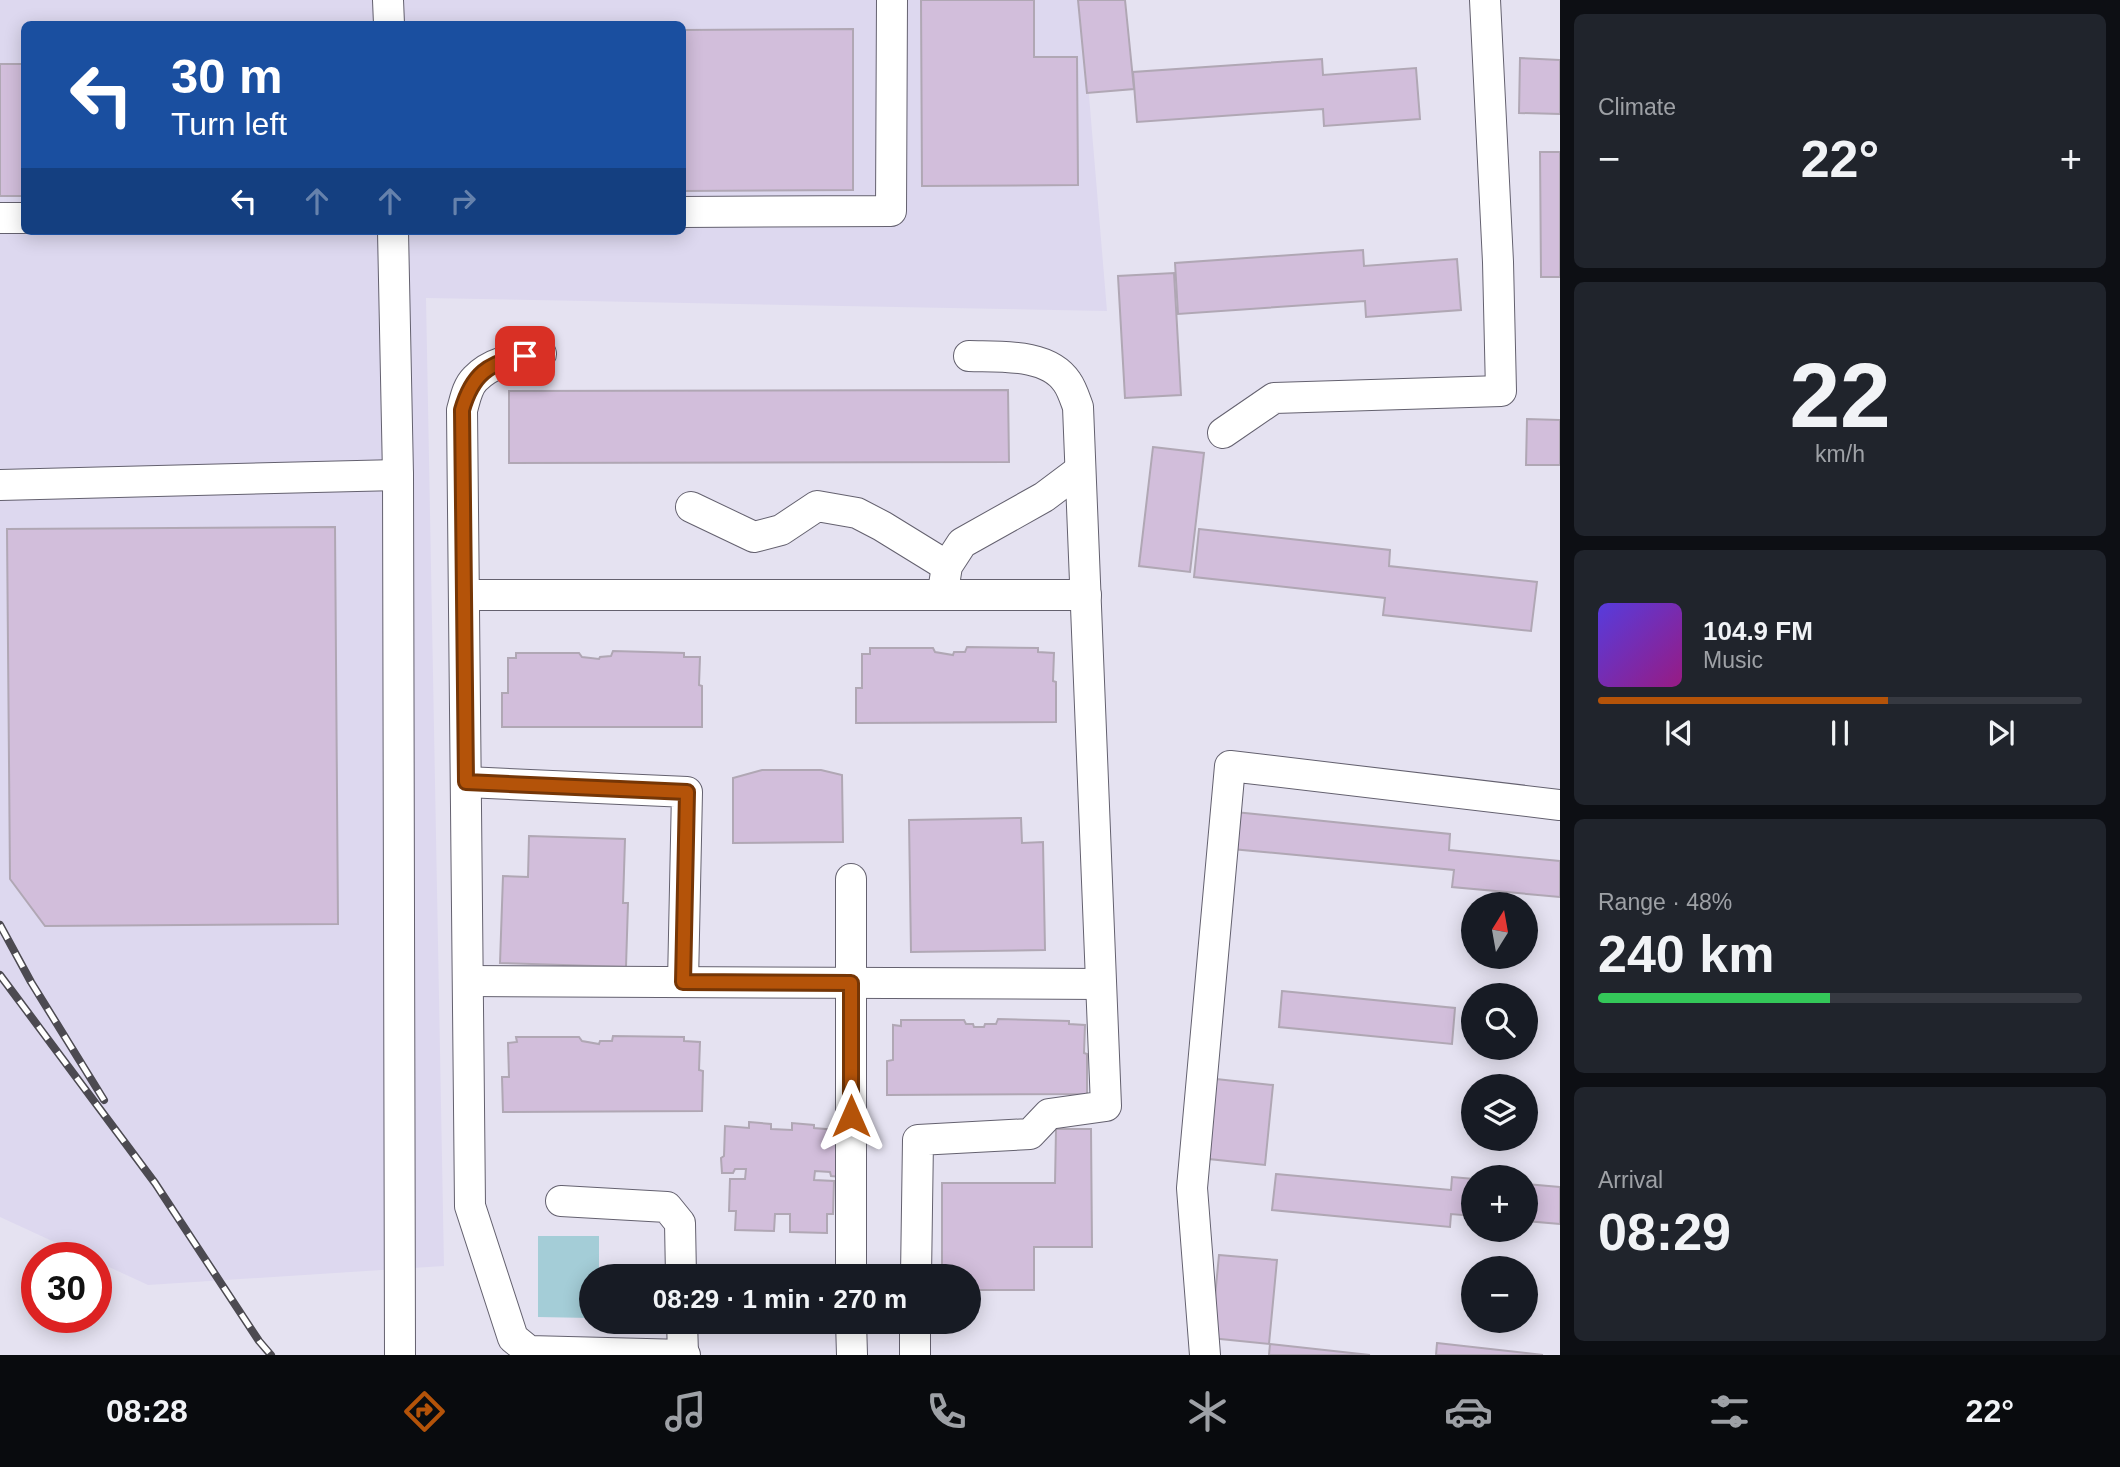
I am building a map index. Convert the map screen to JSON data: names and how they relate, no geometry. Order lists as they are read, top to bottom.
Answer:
{
  "north": "top",
  "page": {
    "tile": [
      "Climate",
      ["22", "km/h"],
      ["Range · 48%", "240 km"],
      ["Arrival", "08:29"]
    ],
    "turn": ["30 m", "Turn left"],
    "heat": ["−", "22°", "+"],
    "song": ["104.9 FM", "Music"],
    "map_buttons": ["+", "−"],
    "limit": "30",
    "trip": "08:29 · 1 min · 270 m",
    "tabs": ["08:28", "22°"]
  }
}
